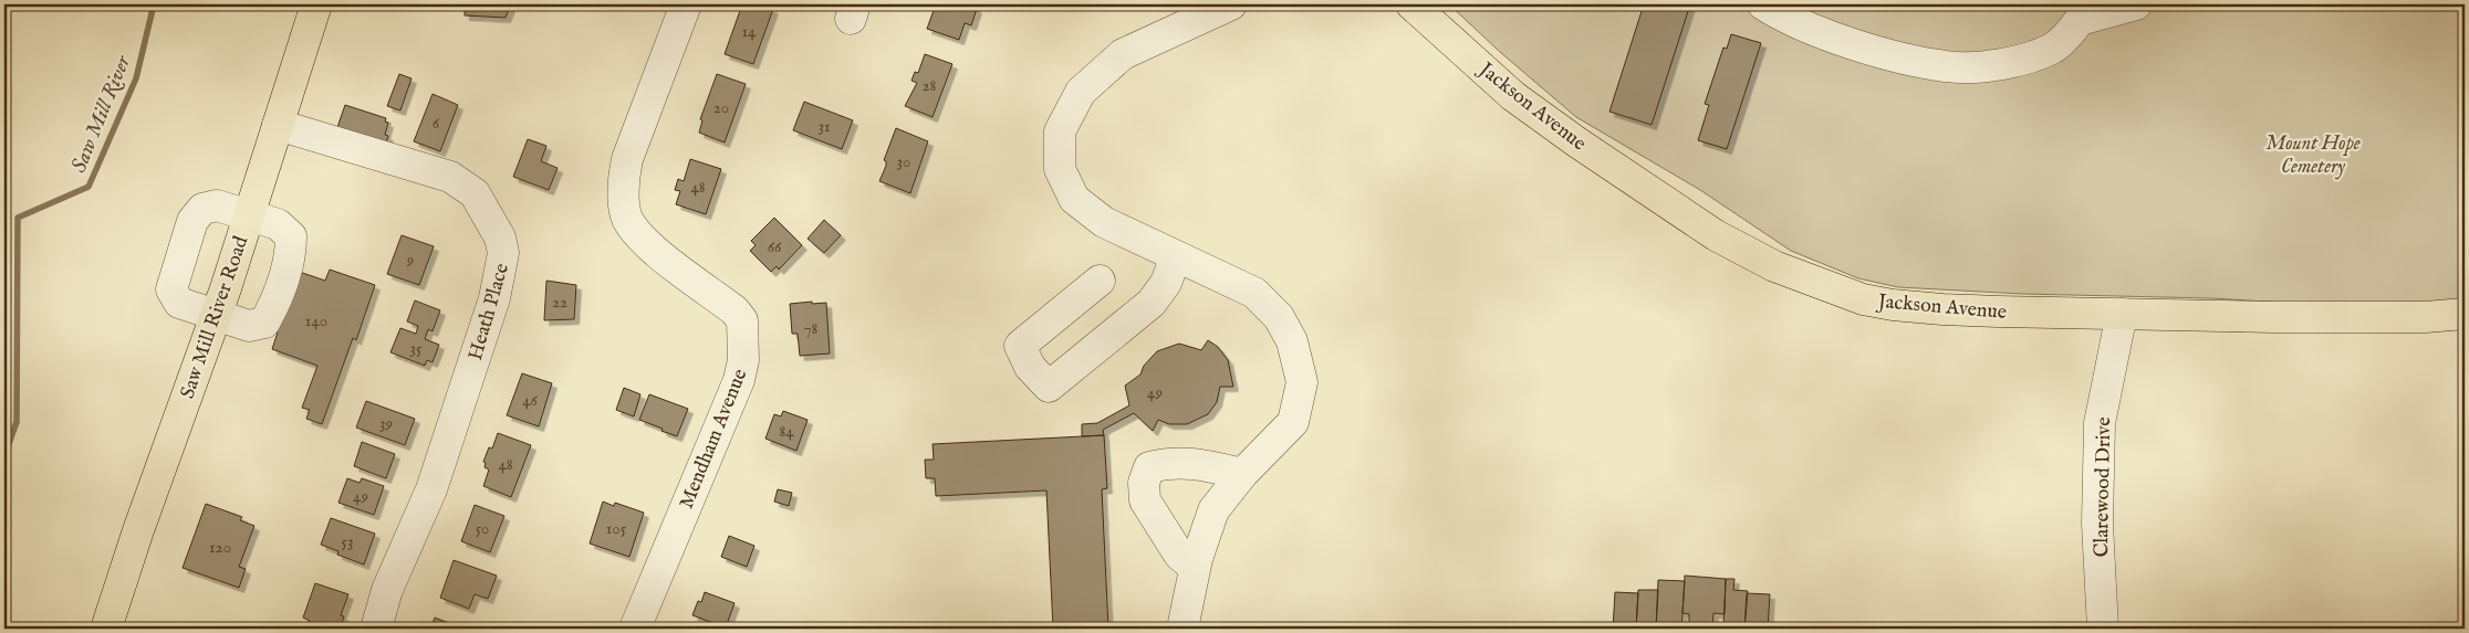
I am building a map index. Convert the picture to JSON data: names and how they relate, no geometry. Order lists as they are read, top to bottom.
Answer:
{
  "streets": {
    "main road": ["Jackson Avenue", "Saw Mill River Road"],
    "street": ["Heath Place", "Mendham Avenue", "Clarewood Drive"]
  },
  "crossings": [
    ["Jackson Avenue", "Clarewood Drive"],
    ["Heath Place", "Saw Mill River Road"]
  ],
  "water": ["Saw Mill River"],
  "parks": ["Mount Hope Cemetery"],
  "house_numbers": [
    "14",
    "28",
    "20",
    "6",
    "31",
    "30",
    "48",
    "66",
    "9",
    "22",
    "140",
    "78",
    "35",
    "49",
    "46",
    "39",
    "84",
    "48",
    "49",
    "50",
    "105",
    "53",
    "120"
  ]
}
